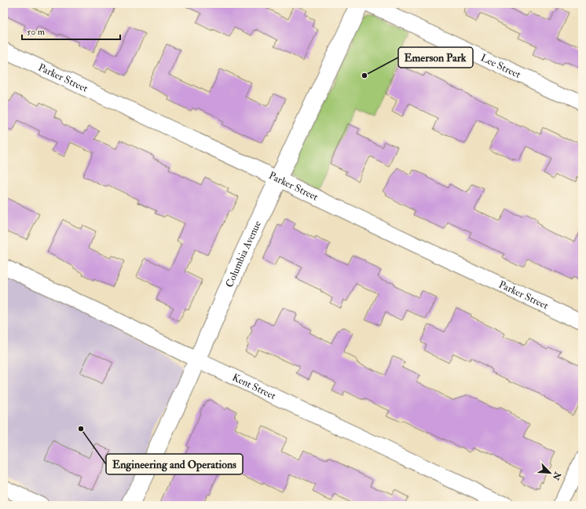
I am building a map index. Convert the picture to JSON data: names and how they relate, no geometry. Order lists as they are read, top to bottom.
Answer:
{
  "streets": {
    "street": [
      "Lee Street",
      "Parker Street",
      "Columbia Avenue",
      "Kent Street"
    ]
  },
  "crossings": [
    ["Parker Street", "Columbia Avenue"],
    ["Columbia Avenue", "Kent Street"]
  ],
  "places": ["Emerson Park", "Engineering and Operations"],
  "scale_bar": "50 m",
  "north": "bottom right"
}
